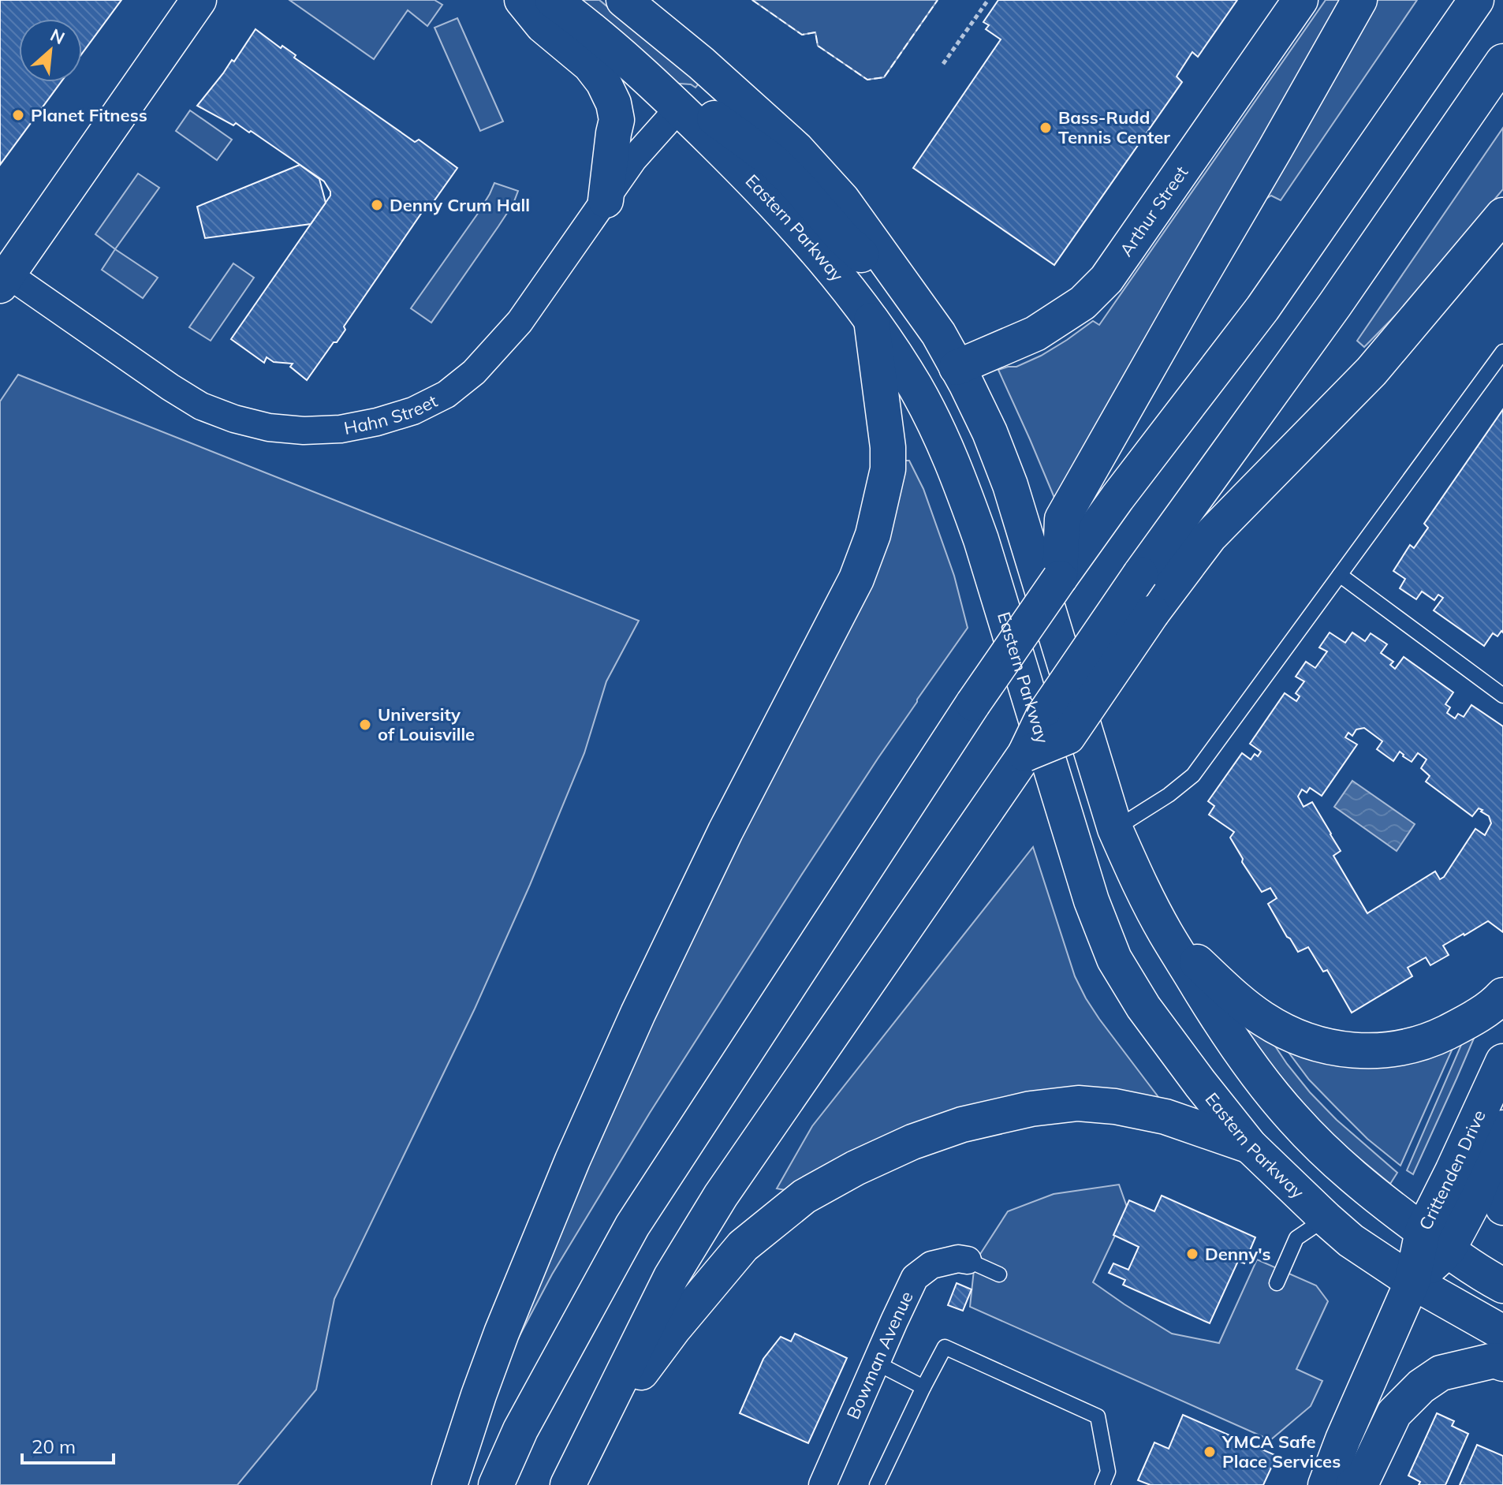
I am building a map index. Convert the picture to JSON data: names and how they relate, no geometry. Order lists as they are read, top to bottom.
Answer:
{
  "streets": {
    "main road": ["Arthur Street", "Eastern Parkway", "Crittenden Drive"],
    "street": ["Hahn Street", "Bowman Avenue"]
  },
  "crossings": [
    ["Eastern Parkway", "Hahn Street"],
    ["Eastern Parkway", "Crittenden Drive"]
  ],
  "places": [
    "Planet Fitness",
    "Bass-Rudd Tennis Center",
    "Denny Crum Hall",
    "University of Louisville",
    "Denny's",
    "YMCA Safe Place Services"
  ],
  "scale_bar": "20 m",
  "north": "top right"
}
